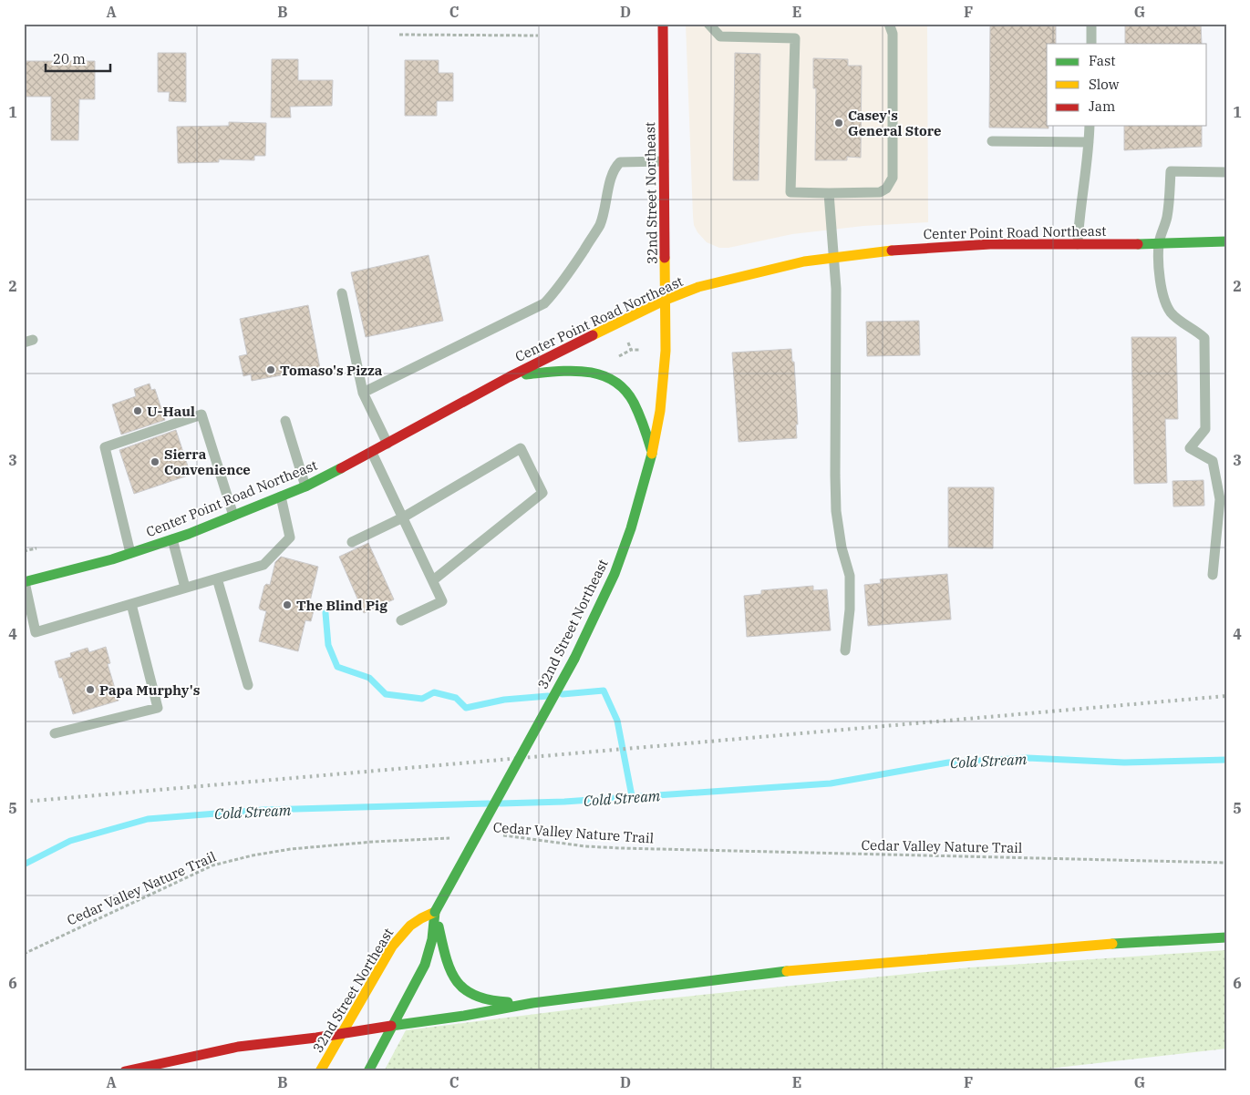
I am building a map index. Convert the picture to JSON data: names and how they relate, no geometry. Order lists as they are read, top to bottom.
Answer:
{
  "streets": {
    "main road": ["32nd Street Northeast", "Center Point Road Northeast"],
    "path": ["Cedar Valley Nature Trail"]
  },
  "crossings": [
    ["32nd Street Northeast", "Center Point Road Northeast"]
  ],
  "water": ["Cold Stream"],
  "places": [
    "Casey's General Store",
    "Tomaso's Pizza",
    "U-Haul",
    "Sierra Convenience",
    "The Blind Pig",
    "Papa Murphy's"
  ],
  "legend": ["Fast", "Slow", "Jam"],
  "scale_bar": "20 m",
  "grid": {
    "columns": [
      "A",
      "B",
      "C",
      "D",
      "E",
      "F",
      "G"
    ],
    "rows": [
      "1",
      "2",
      "3",
      "4",
      "5",
      "6"
    ]
  }
}
